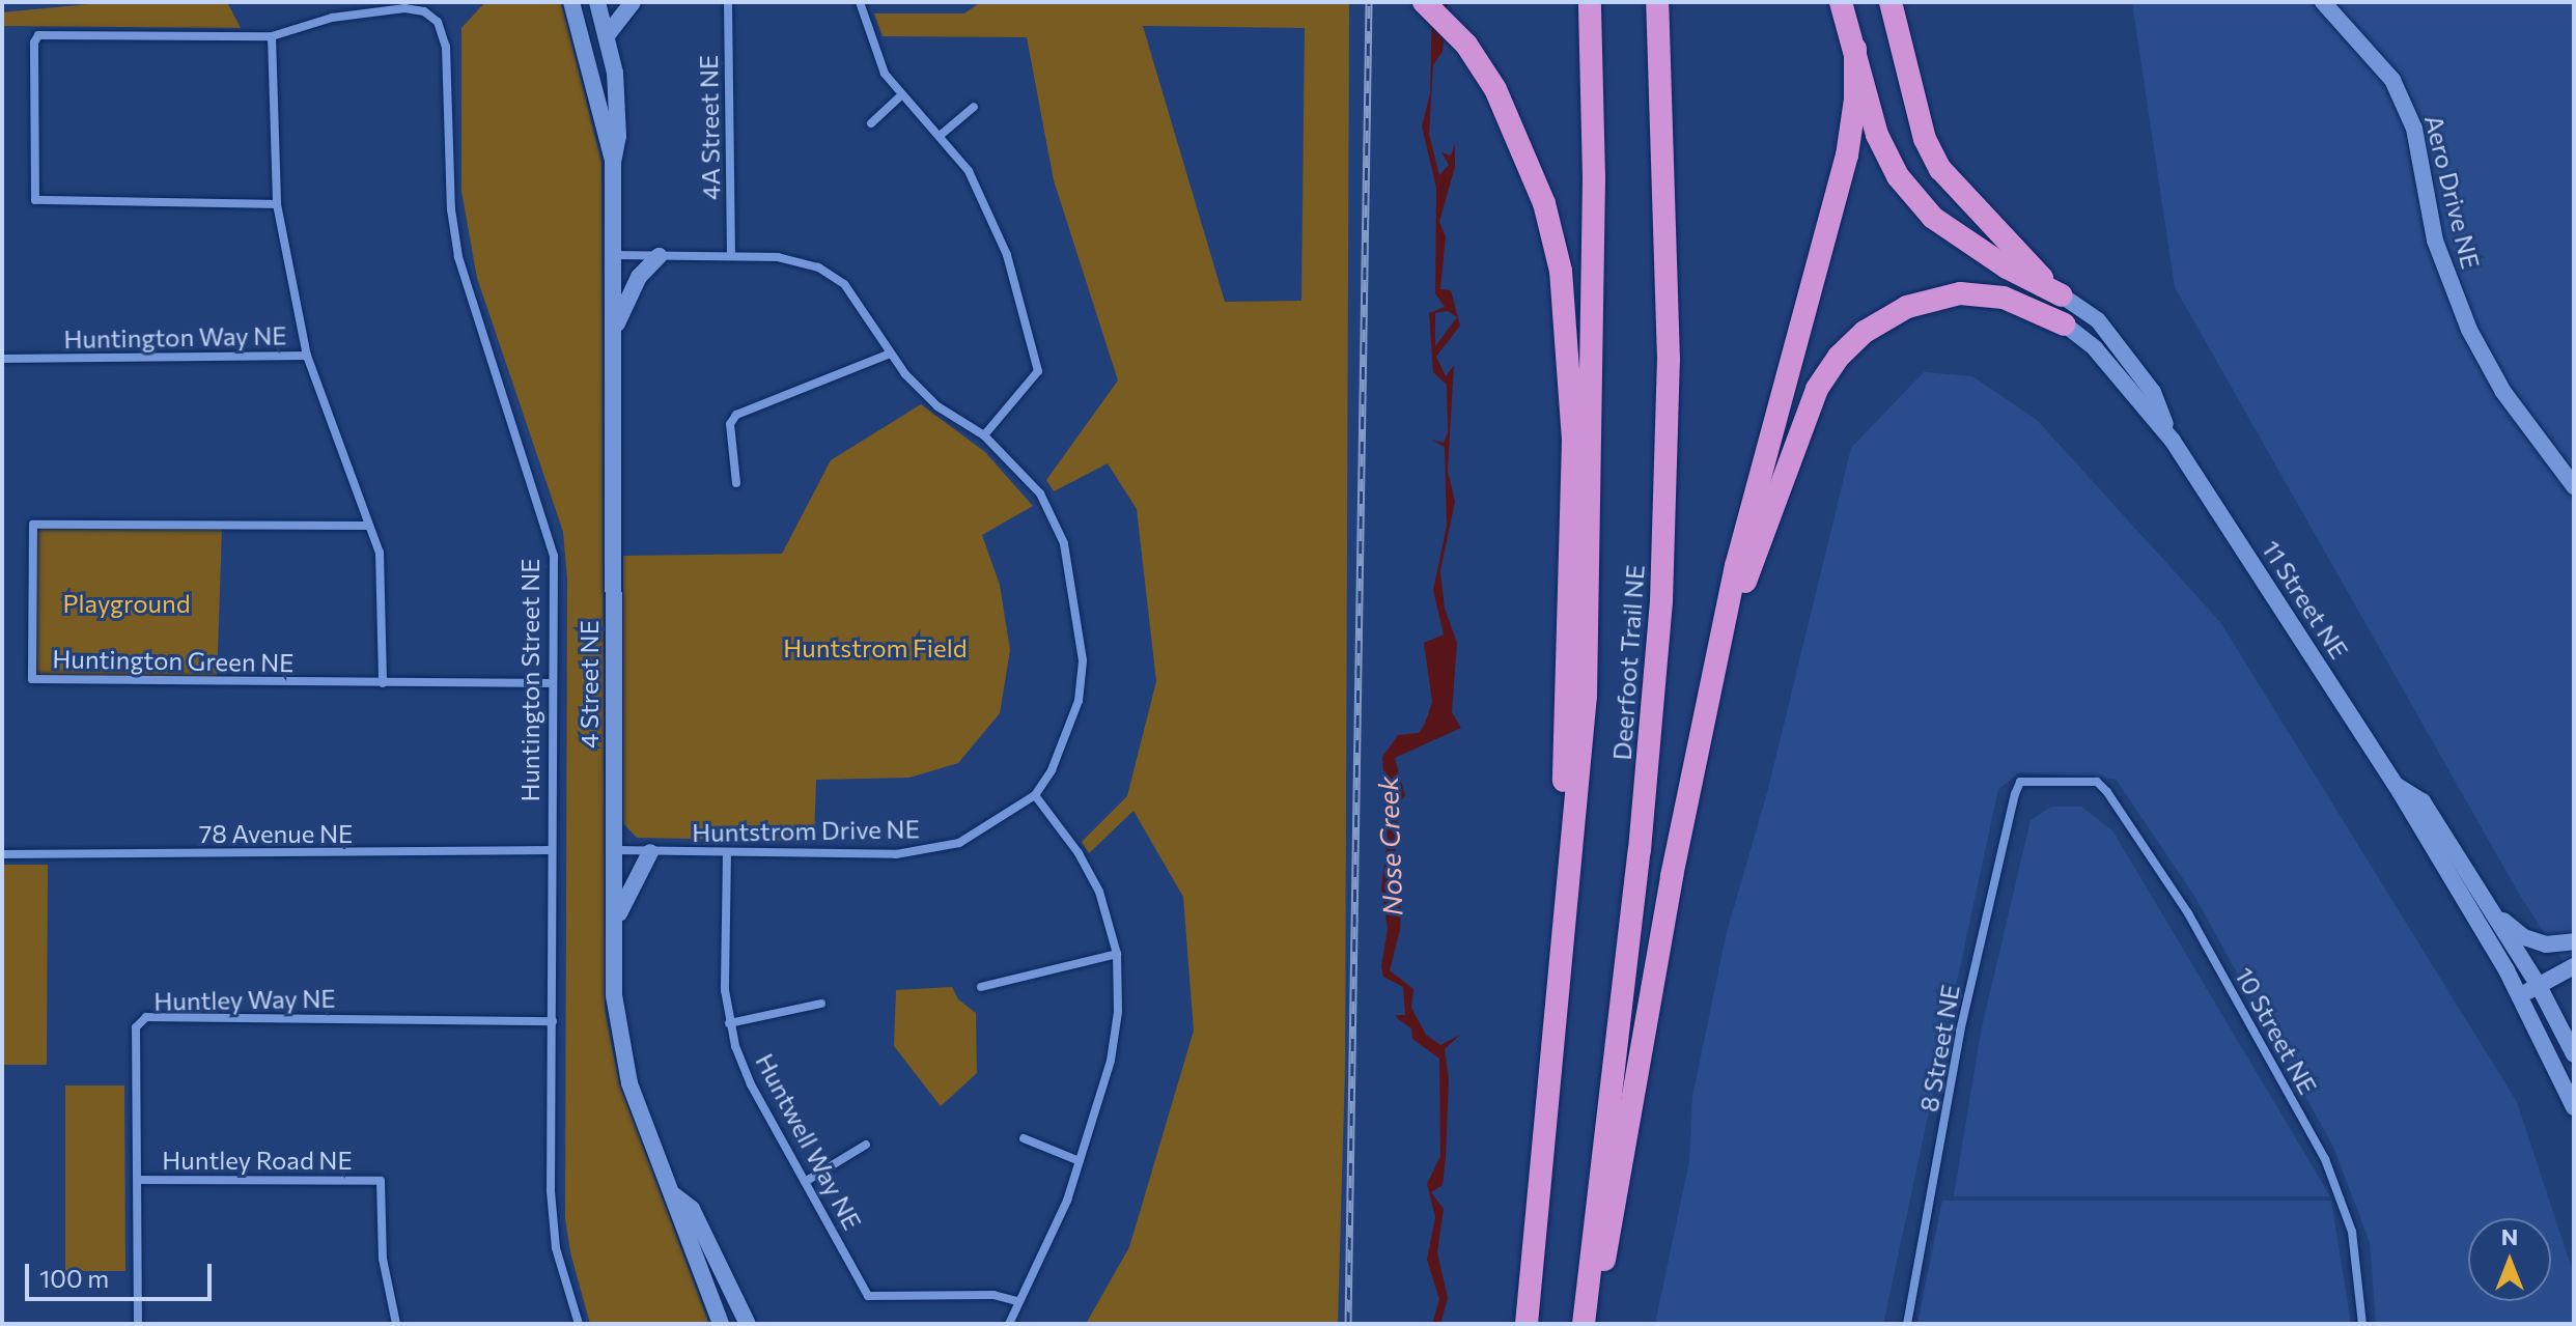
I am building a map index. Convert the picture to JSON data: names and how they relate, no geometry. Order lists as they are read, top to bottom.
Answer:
{
  "streets": {
    "highway": ["Deerfoot Trail NE"],
    "street": [
      "4A Street NE",
      "Aero Drive NE",
      "Huntington Way NE",
      "11 Street NE",
      "Huntington Green NE",
      "Huntington Street NE",
      "4 Street NE",
      "Huntstrom Drive NE",
      "78 Avenue NE",
      "Huntley Way NE",
      "10 Street NE",
      "8 Street NE",
      "Huntwell Way NE",
      "Huntley Road NE"
    ]
  },
  "crossings": [
    ["4A Street NE", "Huntstrom Drive NE"],
    ["Huntington Way NE", "Huntington Green NE"],
    ["Huntington Green NE", "Huntington Street NE"],
    ["Huntington Street NE", "78 Avenue NE"],
    ["Huntington Street NE", "Huntley Way NE"],
    ["4 Street NE", "Huntstrom Drive NE"],
    ["Huntstrom Drive NE", "Huntwell Way NE"],
    ["Huntley Way NE", "Huntley Road NE"],
    ["10 Street NE", "8 Street NE"]
  ],
  "water": ["Nose Creek"],
  "parks": ["Playground", "Huntstrom Field"],
  "scale_bar": "100 m",
  "north": "top"
}
